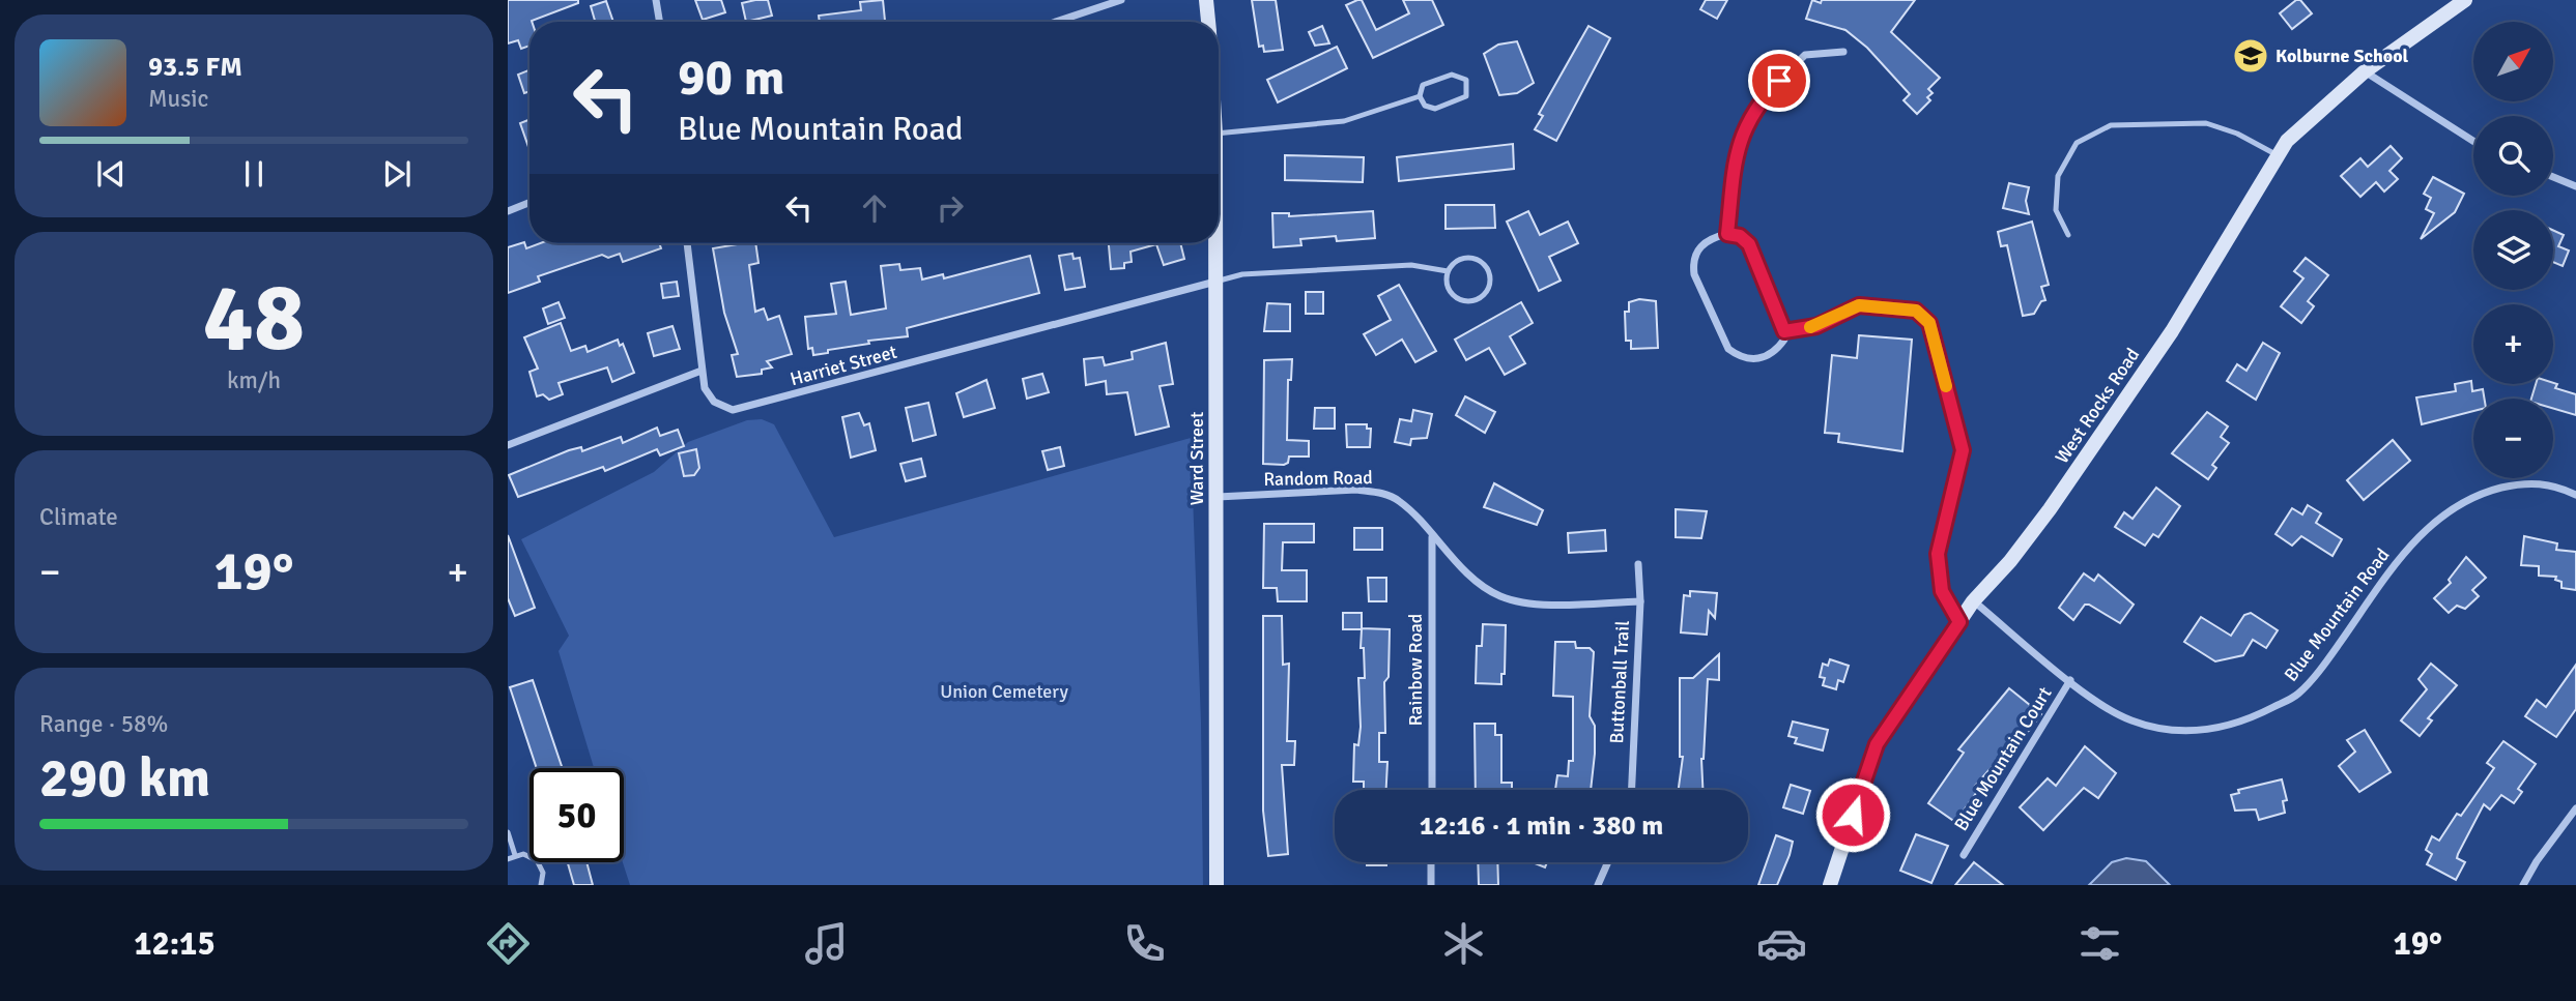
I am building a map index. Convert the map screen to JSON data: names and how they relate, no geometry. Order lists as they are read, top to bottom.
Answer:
{
  "streets": {
    "main road": ["West Rocks Road", "Ward Street"],
    "street": [
      "Harriet Street",
      "Random Road",
      "Blue Mountain Road",
      "Rainbow Road",
      "Buttonball Trail",
      "Blue Mountain Court"
    ]
  },
  "crossings": [
    ["Harriet Street", "Ward Street"],
    ["West Rocks Road", "Blue Mountain Road"],
    ["Ward Street", "Random Road"],
    ["Random Road", "Rainbow Road"],
    ["Random Road", "Buttonball Trail"],
    ["Blue Mountain Road", "Blue Mountain Court"]
  ],
  "parks": ["Union Cemetery"],
  "places": {
    "school or university": ["Kolburne School"]
  },
  "north": "top right",
  "page": {
    "map_buttons": ["+", "−"],
    "turn": ["90 m", "Blue Mountain Road"],
    "song": ["93.5 FM", "Music"],
    "tile": [
      ["48", "km/h"],
      "Climate",
      ["Range · 58%", "290 km"]
    ],
    "heat": ["−", "19°", "+"],
    "limit": "50",
    "trip": "12:16 · 1 min · 380 m",
    "tabs": ["12:15", "19°"]
  }
}
